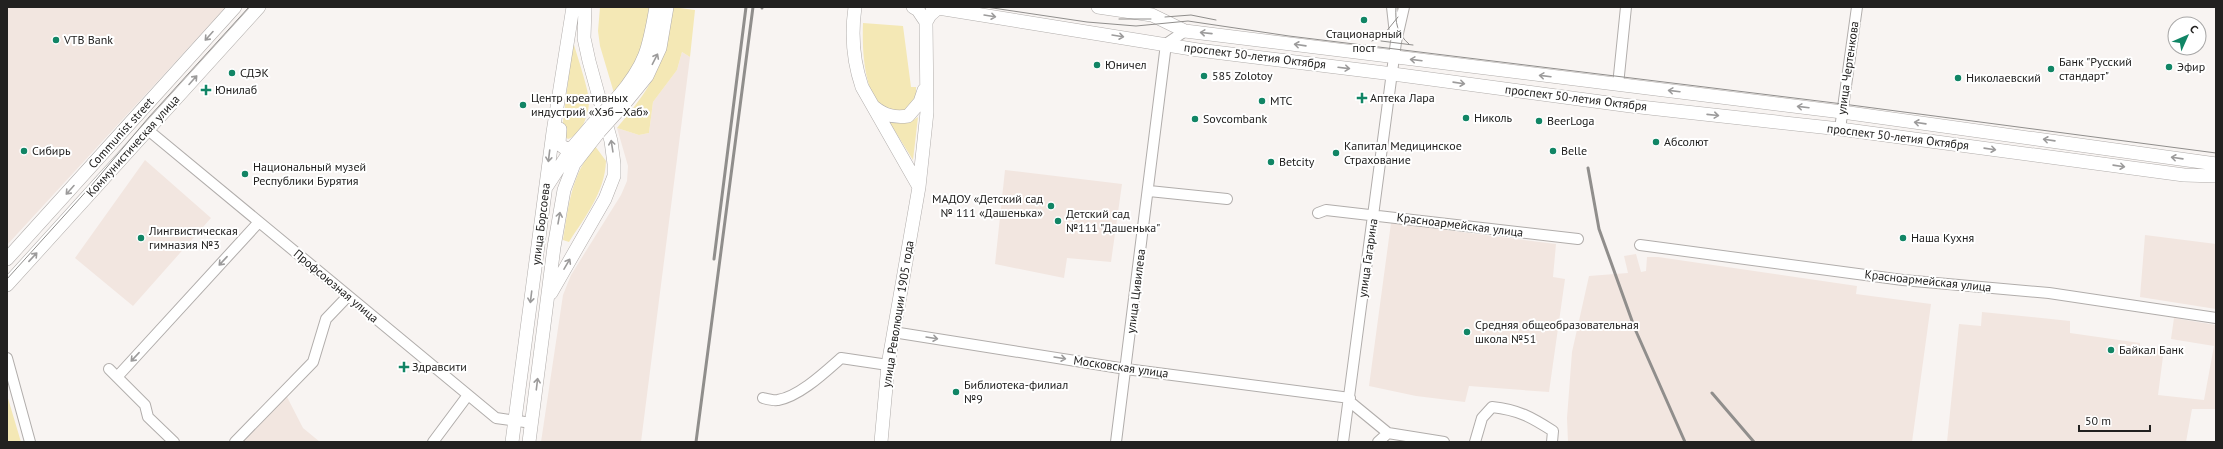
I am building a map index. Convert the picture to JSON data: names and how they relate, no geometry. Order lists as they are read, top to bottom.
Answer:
{
  "streets": {
    "main road": [
      "проспект 50-летия Октября",
      "Communist street",
      "Коммунистическая улица",
      "улица Борсоева",
      "улица Революции 1905 года"
    ],
    "street": [
      "улица Чертенкова",
      "Красноармейская улица",
      "улица Гагарина",
      "Профсоюзная улица",
      "улица Цивилева",
      "Московская улица"
    ]
  },
  "crossings": [
    ["проспект 50-летия Октября", "улица Чертенкова"],
    ["проспект 50-летия Октября", "улица Гагарина"],
    ["проспект 50-летия Октября", "улица Цивилева"],
    ["Коммунистическая улица", "Профсоюзная улица"],
    ["улица Борсоева", "Профсоюзная улица"],
    ["Красноармейская улица", "улица Гагарина"],
    ["улица Гагарина", "Московская улица"],
    ["улица Цивилева", "Московская улица"],
    ["улица Революции 1905 года", "Московская улица"]
  ],
  "one_way": ["Communist street", "Коммунистическая улица", "Московская улица"],
  "places": {
    "other": [
      "Стационарный пост",
      "VTB Bank",
      "Юничел",
      "Эфир",
      "Банк \"Русский стандарт\"",
      "СДЭК",
      "585 Zolotoy",
      "Николаевский",
      "МТС",
      "Центр креативных индустрий «Хэб—Хаб»",
      "Николь",
      "Sovcombank",
      "BeerLoga",
      "Абсолют",
      "Сибирь",
      "Belle",
      "Капитал Медицинское Страхование",
      "Betcity",
      "Национальный музей Республики Бурятия",
      "МАДОУ «Детский сад № 111 «Дашенька»",
      "Детский сад №111 \"Дашенька\"",
      "Лингвистическая гимназия №3",
      "Наша Кухня",
      "Средняя общеобразовательная школа №51",
      "Байкал Банк",
      "Библиотека-филиал №9"
    ],
    "health": ["Юнилаб", "Аптека Лара", "Здравсити"]
  },
  "scale_bar": "50 m",
  "north": "top right"
}
